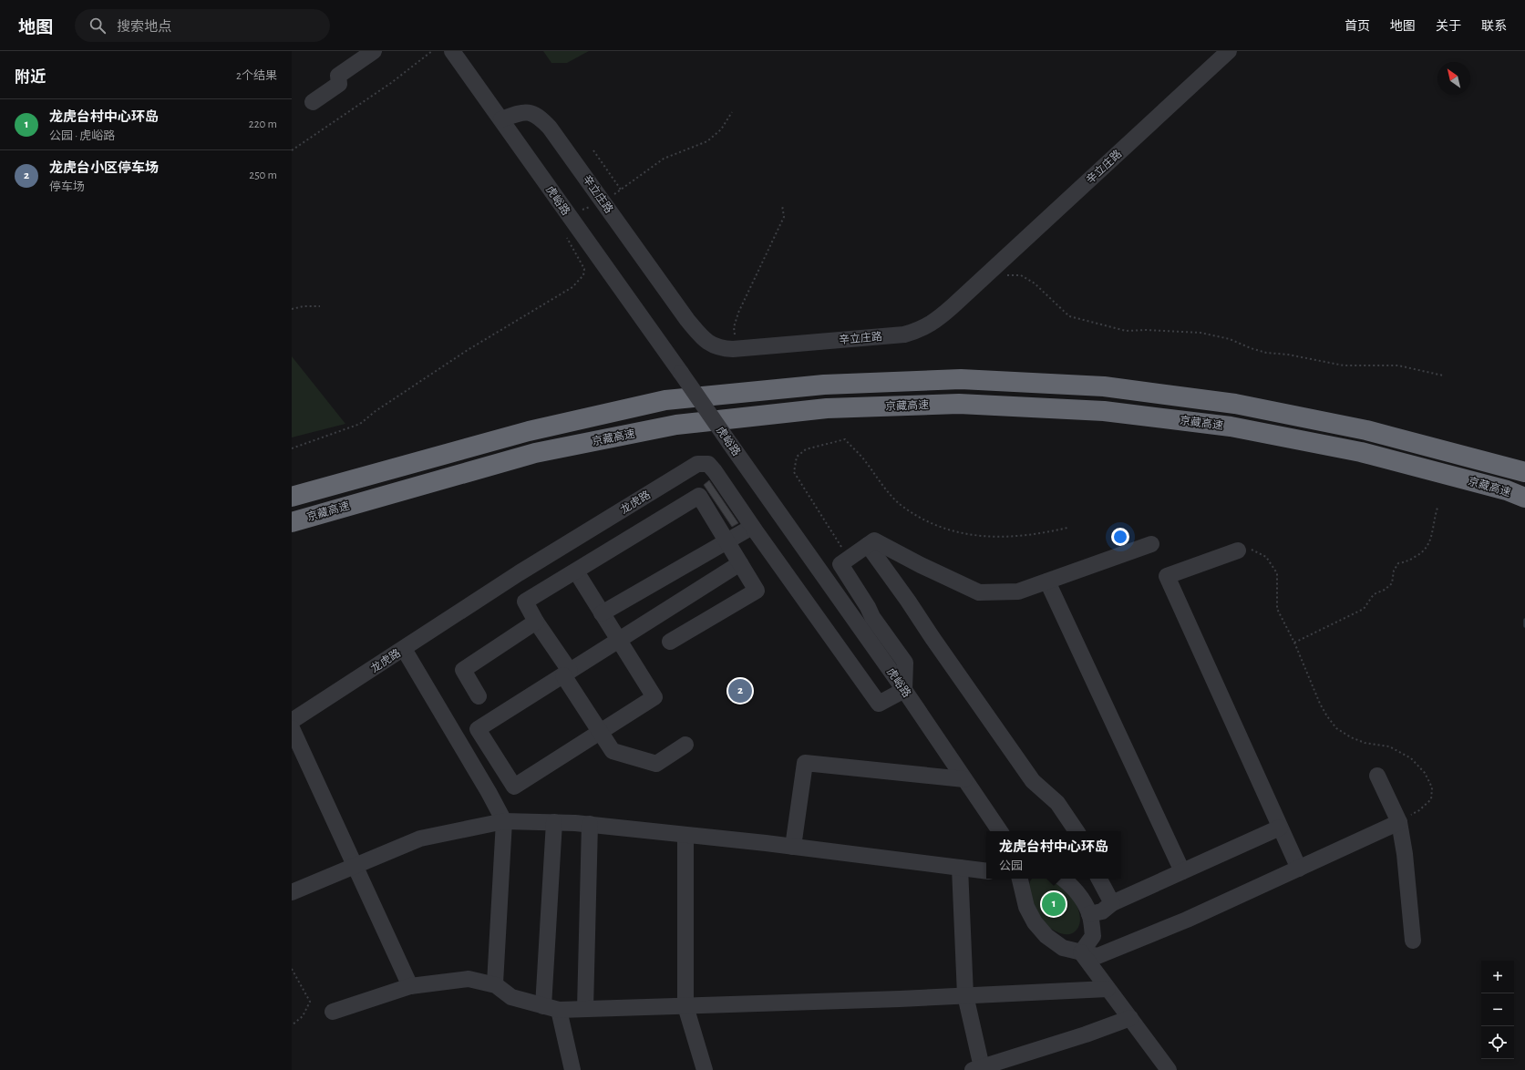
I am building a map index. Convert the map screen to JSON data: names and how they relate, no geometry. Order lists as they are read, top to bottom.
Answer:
{
  "streets": {
    "highway": ["京藏高速"],
    "street": ["辛立庄路", "虎峪路", "龙虎路"]
  },
  "crossings": [
    ["辛立庄路", "虎峪路"],
    ["虎峪路", "龙虎路"]
  ],
  "north": "top left",
  "page": {
    "header": "地图",
    "search": "搜索地点",
    "nav": [
      "首页",
      "地图",
      "关于",
      "联系"
    ],
    "heading": ["附近", "2个结果"],
    "list": [
      {
        "mark": "1",
        "name": "龙虎台村中心环岛",
        "note": "公园 · 虎峪路",
        "value": "220 m"
      },
      {
        "mark": "2",
        "name": "龙虎台小区停车场",
        "note": "停车场",
        "value": "250 m"
      }
    ],
    "pins": ["2", "1"],
    "popup": ["龙虎台村中心环岛", "公园"],
    "map_buttons": ["+", "−"]
  }
}
